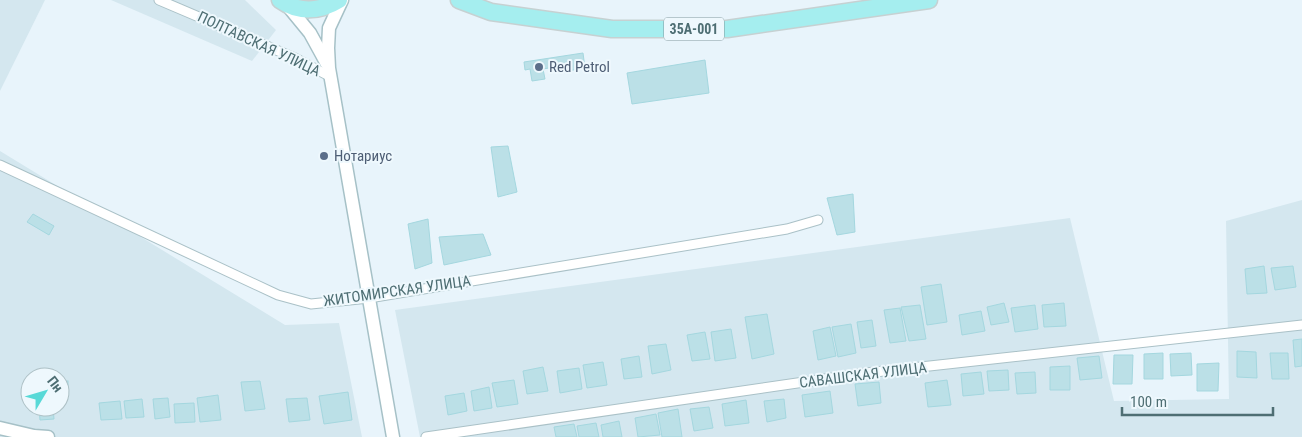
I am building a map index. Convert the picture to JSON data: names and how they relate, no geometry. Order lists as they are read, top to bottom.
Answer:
{
  "streets": {
    "highway": ["35А-001"],
    "street": ["ПОЛТАВСКАЯ УЛИЦА", "ЖИТОМИРСКАЯ УЛИЦА", "САВАШСКАЯ УЛИЦА"]
  },
  "places": ["Red Petrol", "Нотариус"],
  "scale_bar": "100 m",
  "north": "top right"
}
